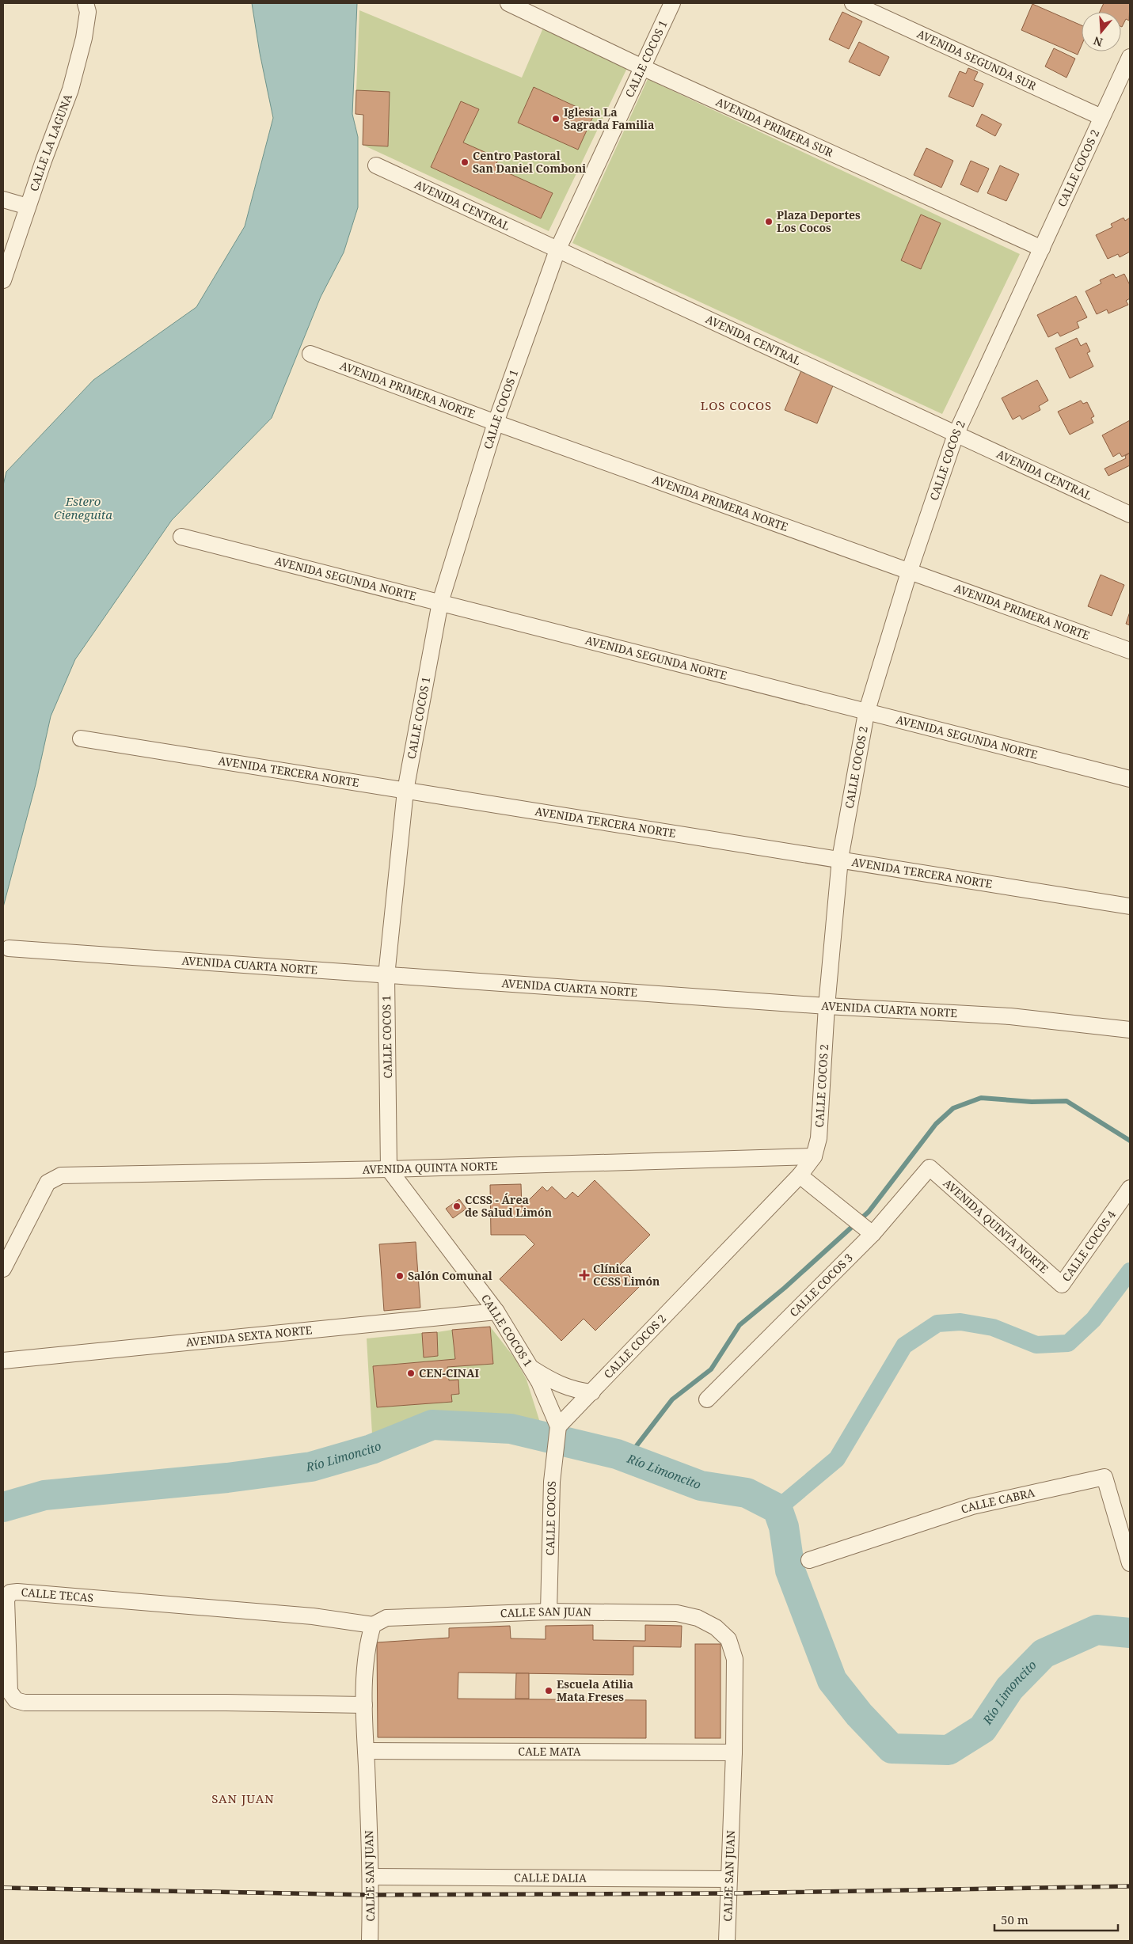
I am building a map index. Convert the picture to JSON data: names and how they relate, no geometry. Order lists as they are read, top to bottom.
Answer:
{
  "streets": {
    "street": [
      "CALLE COCOS 1",
      "AVENIDA SEGUNDA SUR",
      "AVENIDA PRIMERA SUR",
      "CALLE LA LAGUNA",
      "CALLE COCOS 2",
      "AVENIDA CENTRAL",
      "AVENIDA PRIMERA NORTE",
      "AVENIDA SEGUNDA NORTE",
      "AVENIDA TERCERA NORTE",
      "AVENIDA CUARTA NORTE",
      "AVENIDA QUINTA NORTE",
      "CALLE COCOS 4",
      "CALLE COCOS 3",
      "AVENIDA SEXTA NORTE",
      "CALLE CABRA",
      "CALLE COCOS",
      "CALLE TECAS",
      "CALLE SAN JUAN",
      "CALE MATA",
      "CALLE DALIA"
    ]
  },
  "crossings": [
    ["CALLE COCOS 1", "AVENIDA PRIMERA SUR"],
    ["CALLE COCOS 1", "CALLE COCOS 2"],
    ["CALLE COCOS 1", "AVENIDA CENTRAL"],
    ["CALLE COCOS 1", "AVENIDA PRIMERA NORTE"],
    ["CALLE COCOS 1", "AVENIDA SEGUNDA NORTE"],
    ["CALLE COCOS 1", "AVENIDA TERCERA NORTE"],
    ["CALLE COCOS 1", "AVENIDA CUARTA NORTE"],
    ["CALLE COCOS 1", "AVENIDA QUINTA NORTE"],
    ["CALLE COCOS 1", "AVENIDA SEXTA NORTE"],
    ["CALLE COCOS 1", "CALLE COCOS"],
    ["AVENIDA SEGUNDA SUR", "CALLE COCOS 2"],
    ["AVENIDA PRIMERA SUR", "CALLE COCOS 2"],
    ["CALLE COCOS 2", "AVENIDA CENTRAL"],
    ["CALLE COCOS 2", "AVENIDA PRIMERA NORTE"],
    ["CALLE COCOS 2", "AVENIDA SEGUNDA NORTE"],
    ["CALLE COCOS 2", "AVENIDA TERCERA NORTE"],
    ["CALLE COCOS 2", "AVENIDA CUARTA NORTE"],
    ["CALLE COCOS 2", "AVENIDA QUINTA NORTE"],
    ["CALLE COCOS 2", "CALLE COCOS"],
    ["AVENIDA QUINTA NORTE", "CALLE COCOS 4"],
    ["AVENIDA QUINTA NORTE", "CALLE COCOS 3"],
    ["CALLE COCOS", "CALLE SAN JUAN"],
    ["CALLE TECAS", "CALLE SAN JUAN"],
    ["CALLE SAN JUAN", "CALE MATA"],
    ["CALLE SAN JUAN", "CALLE DALIA"]
  ],
  "districts": ["LOS COCOS", "SAN JUAN"],
  "water": ["Estero Cieneguita", "Río Limoncito"],
  "places": {
    "other": [
      "Iglesia La Sagrada Familia",
      "Centro Pastoral San Daniel Comboni",
      "Plaza Deportes Los Cocos",
      "CCSS - Área de Salud Limón",
      "Salón Comunal",
      "CEN-CINAI",
      "Escuela Atilia Mata Freses"
    ],
    "health": ["Clínica CCSS Limón"]
  },
  "scale_bar": "50 m",
  "north": "bottom"
}
